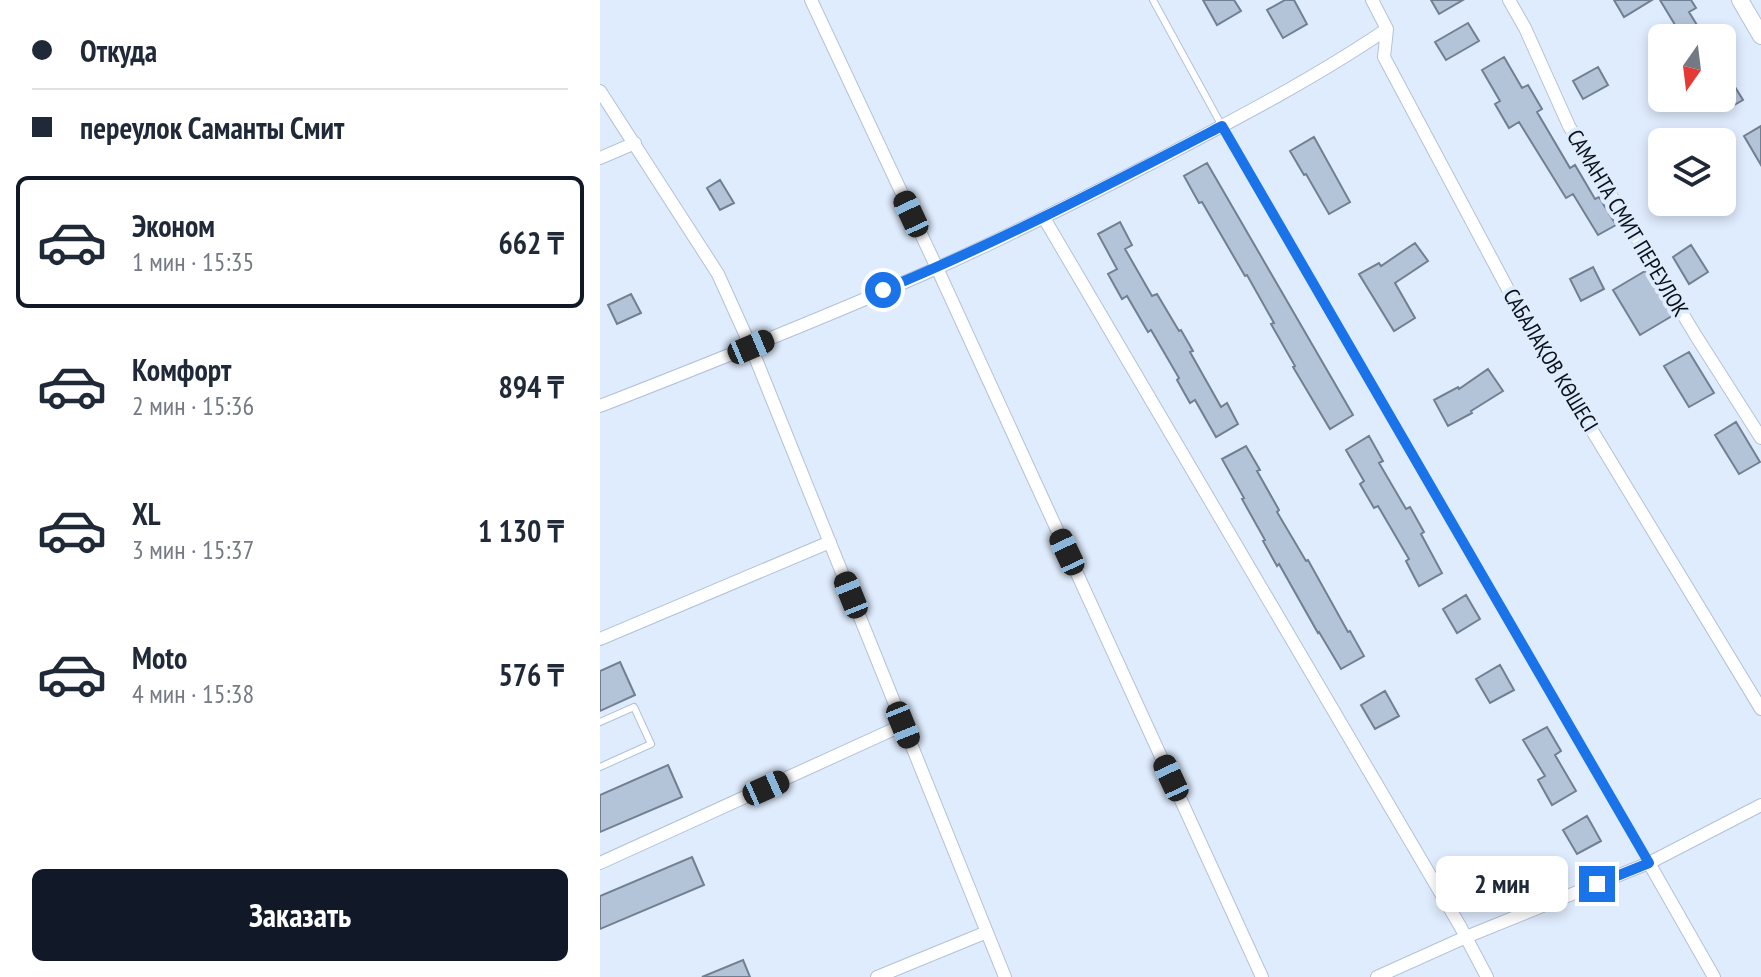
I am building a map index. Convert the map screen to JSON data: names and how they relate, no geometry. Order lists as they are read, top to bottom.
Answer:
{
  "streets": {
    "street": ["САМАНТА СМИТ ПЕРЕУЛОК", "САБАЛАҚОВ КӨШЕСІ"]
  },
  "north": "bottom",
  "page": {
    "banner": ["Откуда", "переулок Саманты Смит"],
    "list": [
      {
        "name": "Эконом",
        "note": "1 мин · 15:35",
        "value": "662 ₸"
      },
      {
        "name": "Комфорт",
        "note": "2 мин · 15:36",
        "value": "894 ₸"
      },
      {
        "name": "XL",
        "note": "3 мин · 15:37",
        "value": "1 130 ₸"
      },
      {
        "name": "Moto",
        "note": "4 мин · 15:38",
        "value": "576 ₸"
      }
    ],
    "buttons": "Заказать",
    "bubble": "2 мин"
  }
}
